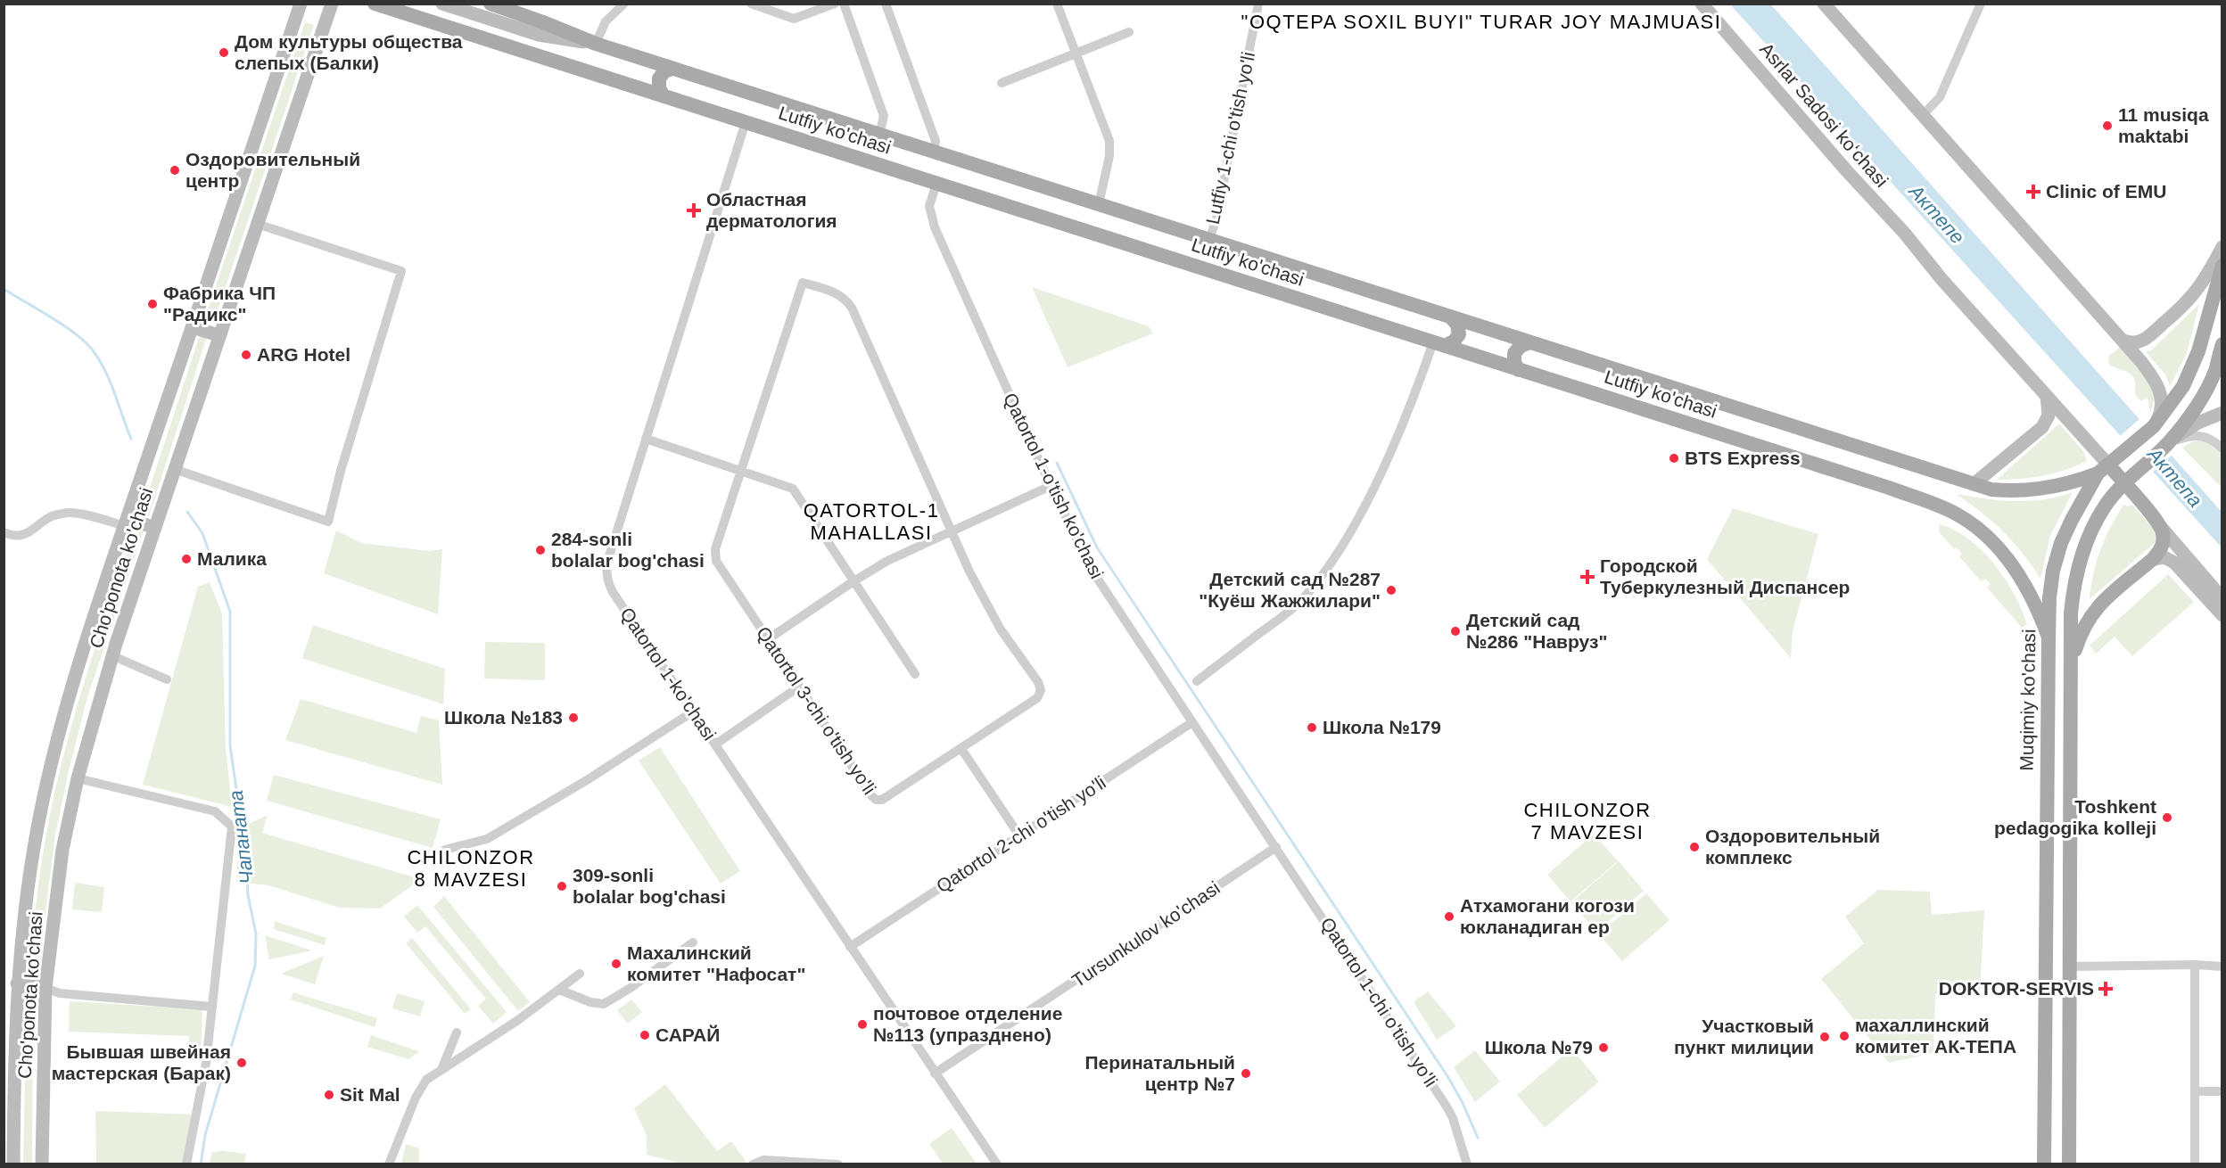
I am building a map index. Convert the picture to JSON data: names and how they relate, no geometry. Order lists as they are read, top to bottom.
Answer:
{
  "streets": {
    "main road": [
      "Asrlar Sadosi ko‘chasi",
      "Lutfiy ko'chasi",
      "Cho'ponota ko'chasi",
      "Muqimiy ko'chasi"
    ],
    "street": [
      "Lutfiy 1-chi o'tish yo'li",
      "Qatortol 1-o'tish ko'chasi",
      "Qatortol 1-ko'chasi",
      "Qatortol 3-chi o'tish yo'li",
      "Qatortol 2-chi o'tish yo'li",
      "Tursunkulov ko'chasi",
      "Qatortol 1-chi o'tish yo'li"
    ]
  },
  "crossings": [
    ["Asrlar Sadosi ko‘chasi", "Lutfiy ko'chasi"],
    ["Asrlar Sadosi ko‘chasi", "Muqimiy ko'chasi"],
    ["Lutfiy ko'chasi", "Lutfiy 1-chi o'tish yo'li"],
    ["Lutfiy ko'chasi", "Qatortol 1-o'tish ko'chasi"],
    ["Lutfiy ko'chasi", "Qatortol 1-ko'chasi"],
    ["Lutfiy ko'chasi", "Muqimiy ko'chasi"],
    ["Qatortol 1-o'tish ko'chasi", "Qatortol 2-chi o'tish yo'li"],
    ["Qatortol 1-o'tish ko'chasi", "Tursunkulov ko'chasi"],
    ["Qatortol 1-o'tish ko'chasi", "Qatortol 1-chi o'tish yo'li"],
    ["Qatortol 1-ko'chasi", "Qatortol 2-chi o'tish yo'li"],
    ["Qatortol 1-ko'chasi", "Tursunkulov ko'chasi"],
    ["Tursunkulov ko'chasi", "Qatortol 1-chi o'tish yo'li"]
  ],
  "districts": [
    "\"OQTEPA SOXIL BUYI\" TURAR JOY MAJMUASI",
    "QATORTOL-1 MAHALLASI",
    "CHILONZOR 7 MAVZESI",
    "CHILONZOR 8 MAVZESI"
  ],
  "water": ["Актепе", "Актепа", "Чапаната"],
  "places": {
    "other": [
      "Дом культуры общества слепых (Балки)",
      "11 musiqa maktabi",
      "Оздоровительный центр",
      "Фабрика ЧП \"Радикс\"",
      "ARG Hotel",
      "BTS Express",
      "284-sonli bolalar bog'chasi",
      "Малика",
      "Детский сад №287 \"Куёш Жажжилари\"",
      "Детский сад №286 \"Навруз\"",
      "Школа №183",
      "Школа №179",
      "Toshkent pedagogika kolleji",
      "Оздоровительный комплекс",
      "309-sonli bolalar bog'chasi",
      "Атхамогани когози юкланадиган ер",
      "Махалинский комитет \"Нафосат\"",
      "почтовое отделение №113 (упразднено)",
      "САРАЙ",
      "махаллинский комитет АК-ТЕПА",
      "Участковый пункт милиции",
      "Школа №79",
      "Бывшая швейная мастерская (Барак)",
      "Перинатальный центр №7",
      "Sit Mal"
    ],
    "health": [
      "Clinic of EMU",
      "Областная дерматология",
      "Городской Туберкулезный Диспансер",
      "DOKTOR-SERVIS"
    ]
  }
}
